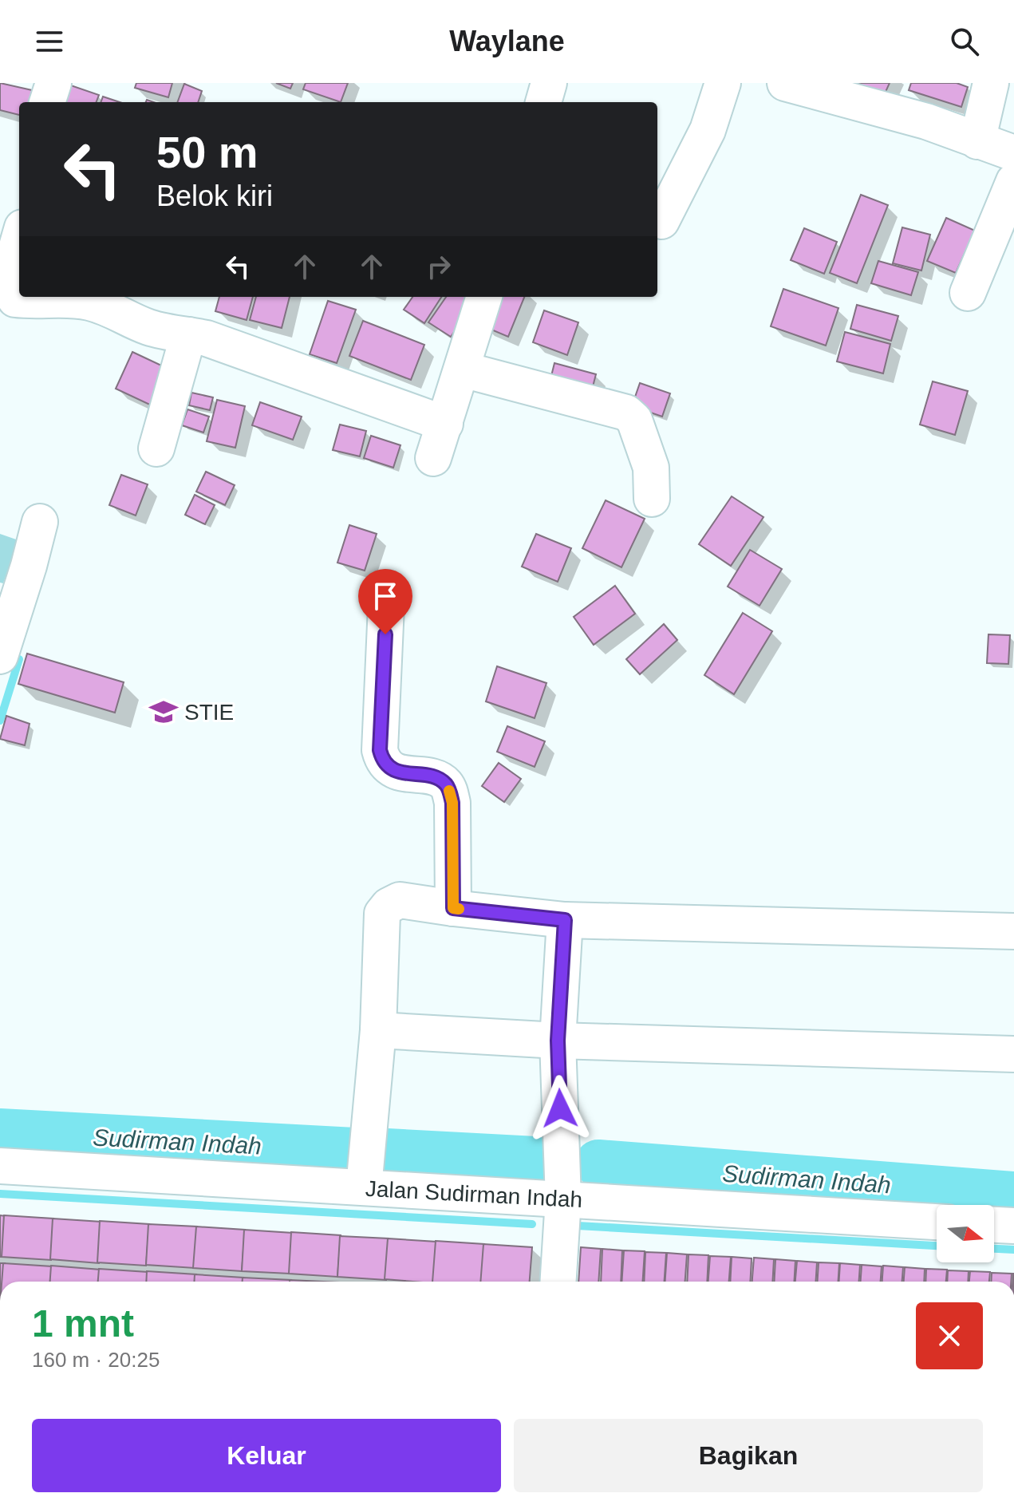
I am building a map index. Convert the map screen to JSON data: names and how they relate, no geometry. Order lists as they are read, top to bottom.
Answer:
{
  "streets": {
    "street": ["Jalan Sudirman Indah"]
  },
  "water": ["Sudirman Indah"],
  "places": {
    "school or university": ["STIE"]
  },
  "north": "right",
  "page": {
    "header": "Waylane",
    "turn": ["50 m", "Belok kiri"],
    "heading": ["1 mnt", "160 m · 20:25"],
    "buttons": ["Keluar", "Bagikan"]
  }
}
